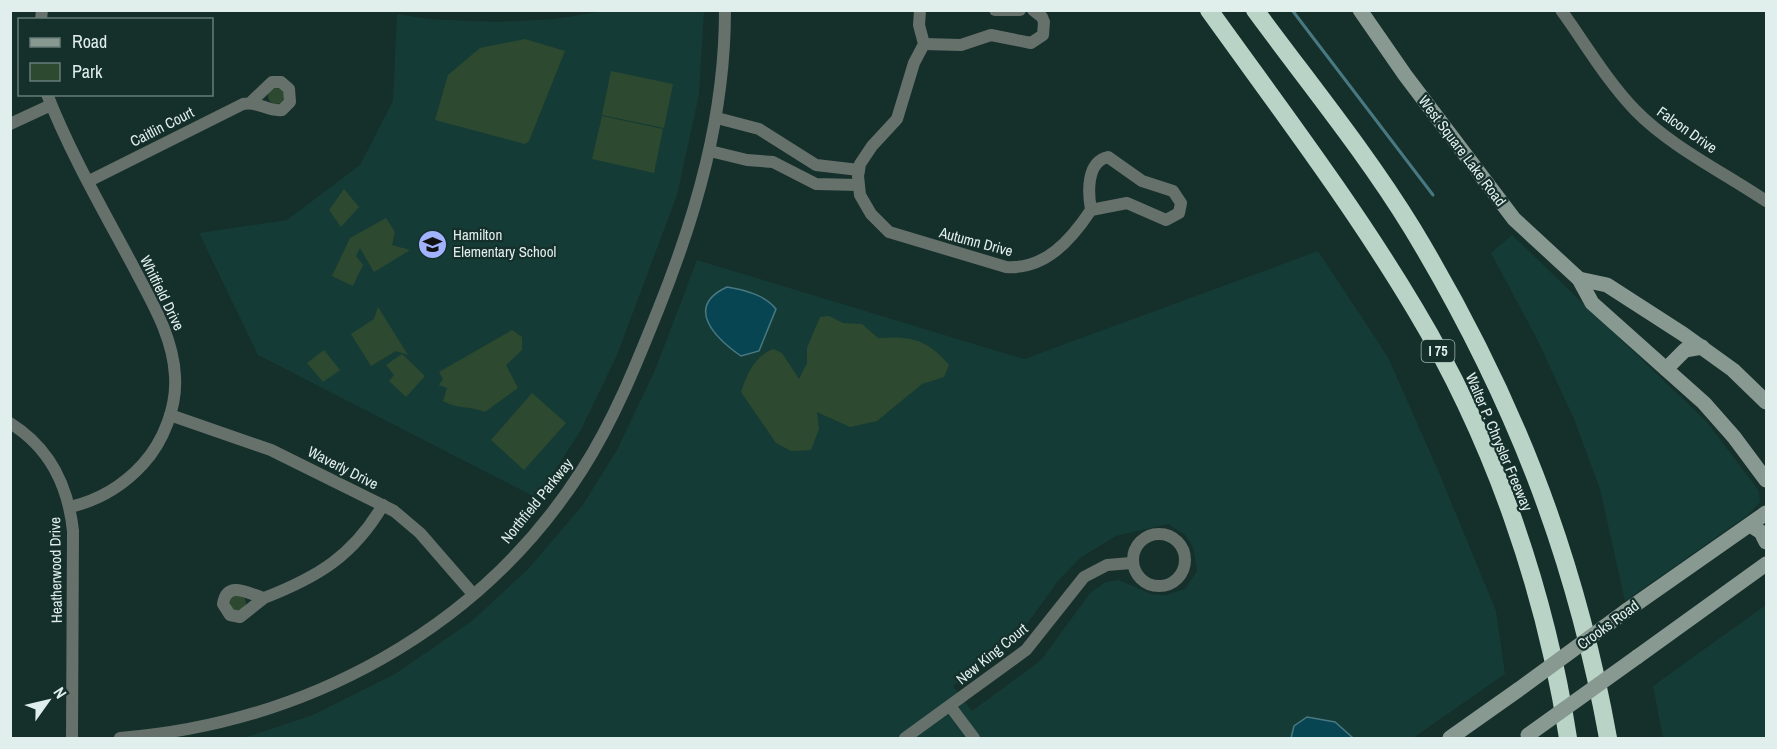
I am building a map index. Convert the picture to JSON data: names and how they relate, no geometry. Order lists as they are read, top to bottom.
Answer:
{
  "streets": {
    "highway": ["I 75", "Walter P. Chrysler Freeway"],
    "main road": ["West Square Lake Road", "Crooks Road"],
    "street": [
      "Caitlin Court",
      "Falcon Drive",
      "Autumn Drive",
      "Whitfield Drive",
      "Waverly Drive",
      "Northfield Parkway",
      "Heatherwood Drive",
      "New King Court"
    ]
  },
  "crossings": [
    ["Caitlin Court", "Whitfield Drive"],
    ["Whitfield Drive", "Waverly Drive"],
    ["Whitfield Drive", "Heatherwood Drive"],
    ["Waverly Drive", "Northfield Parkway"]
  ],
  "places": {
    "school or university": ["Hamilton Elementary School"]
  },
  "legend": ["Road", "Park"],
  "north": "top right"
}
